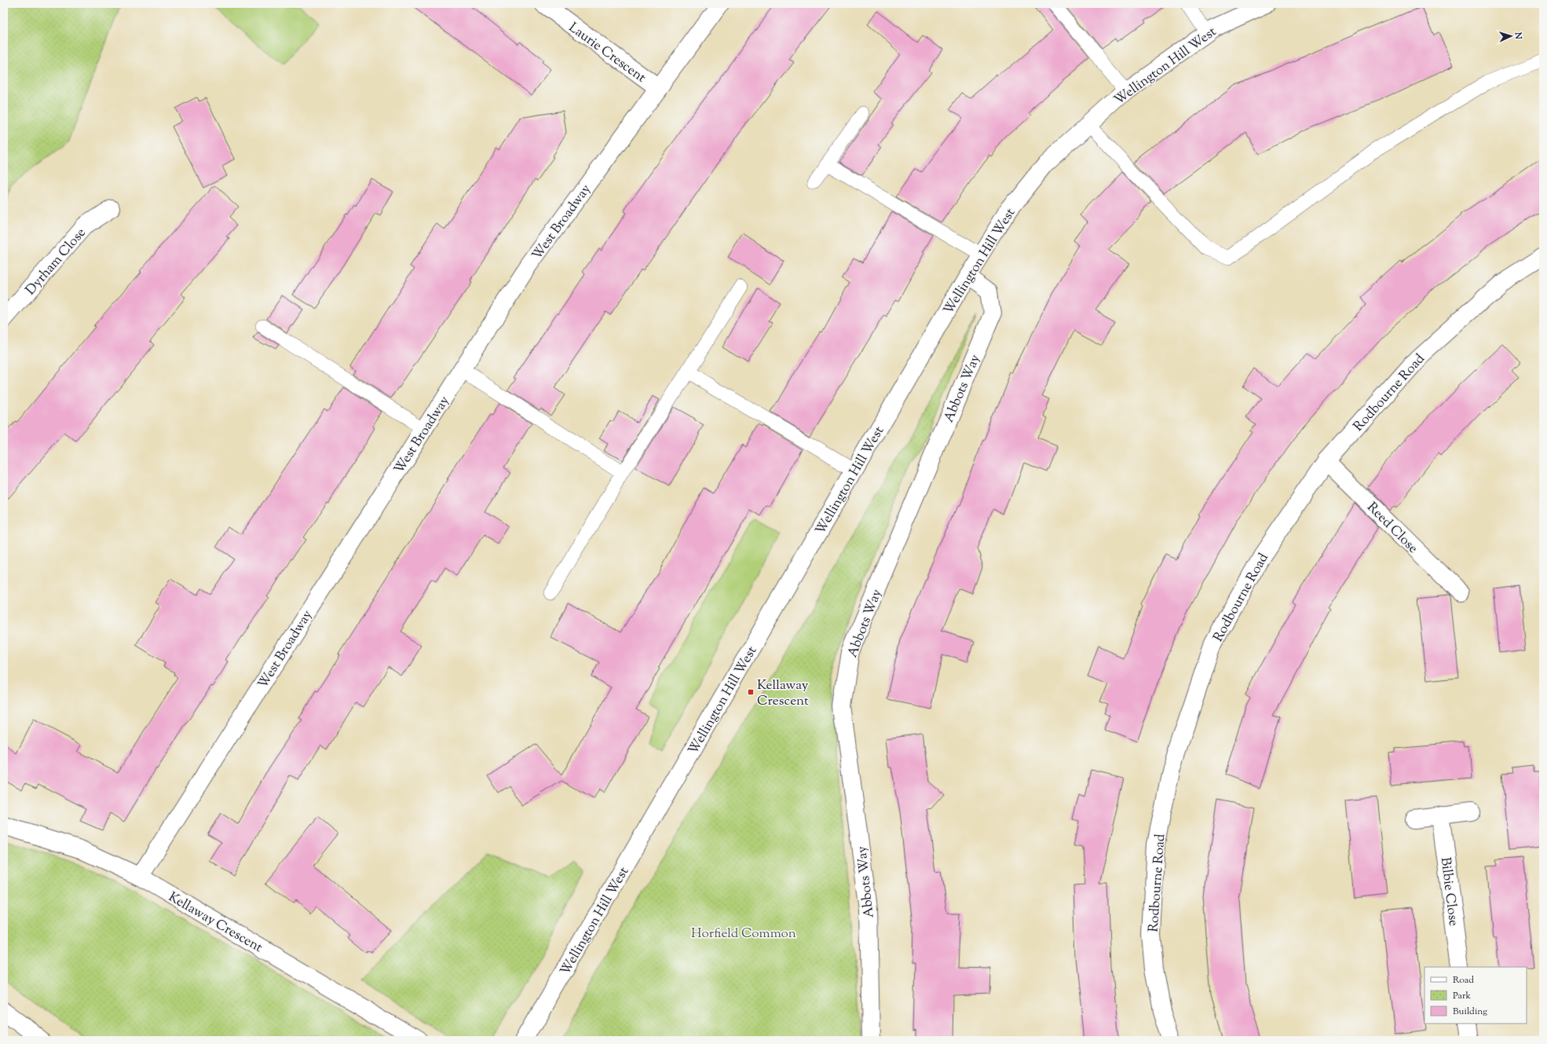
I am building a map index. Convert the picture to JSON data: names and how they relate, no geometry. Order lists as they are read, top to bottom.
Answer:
{
  "streets": {
    "street": [
      "Laurie Crescent",
      "Wellington Hill West",
      "West Broadway",
      "Dyrham Close",
      "Abbots Way",
      "Rodbourne Road",
      "Reed Close",
      "Bilbie Close",
      "Kellaway Crescent"
    ]
  },
  "crossings": [
    ["Laurie Crescent", "West Broadway"],
    ["Wellington Hill West", "Abbots Way"],
    ["West Broadway", "Kellaway Crescent"],
    ["Rodbourne Road", "Reed Close"]
  ],
  "parks": ["Horfield Common"],
  "places": {
    "transit": ["Kellaway Crescent"]
  },
  "legend": ["Road", "Park", "Building"],
  "north": "right"
}
